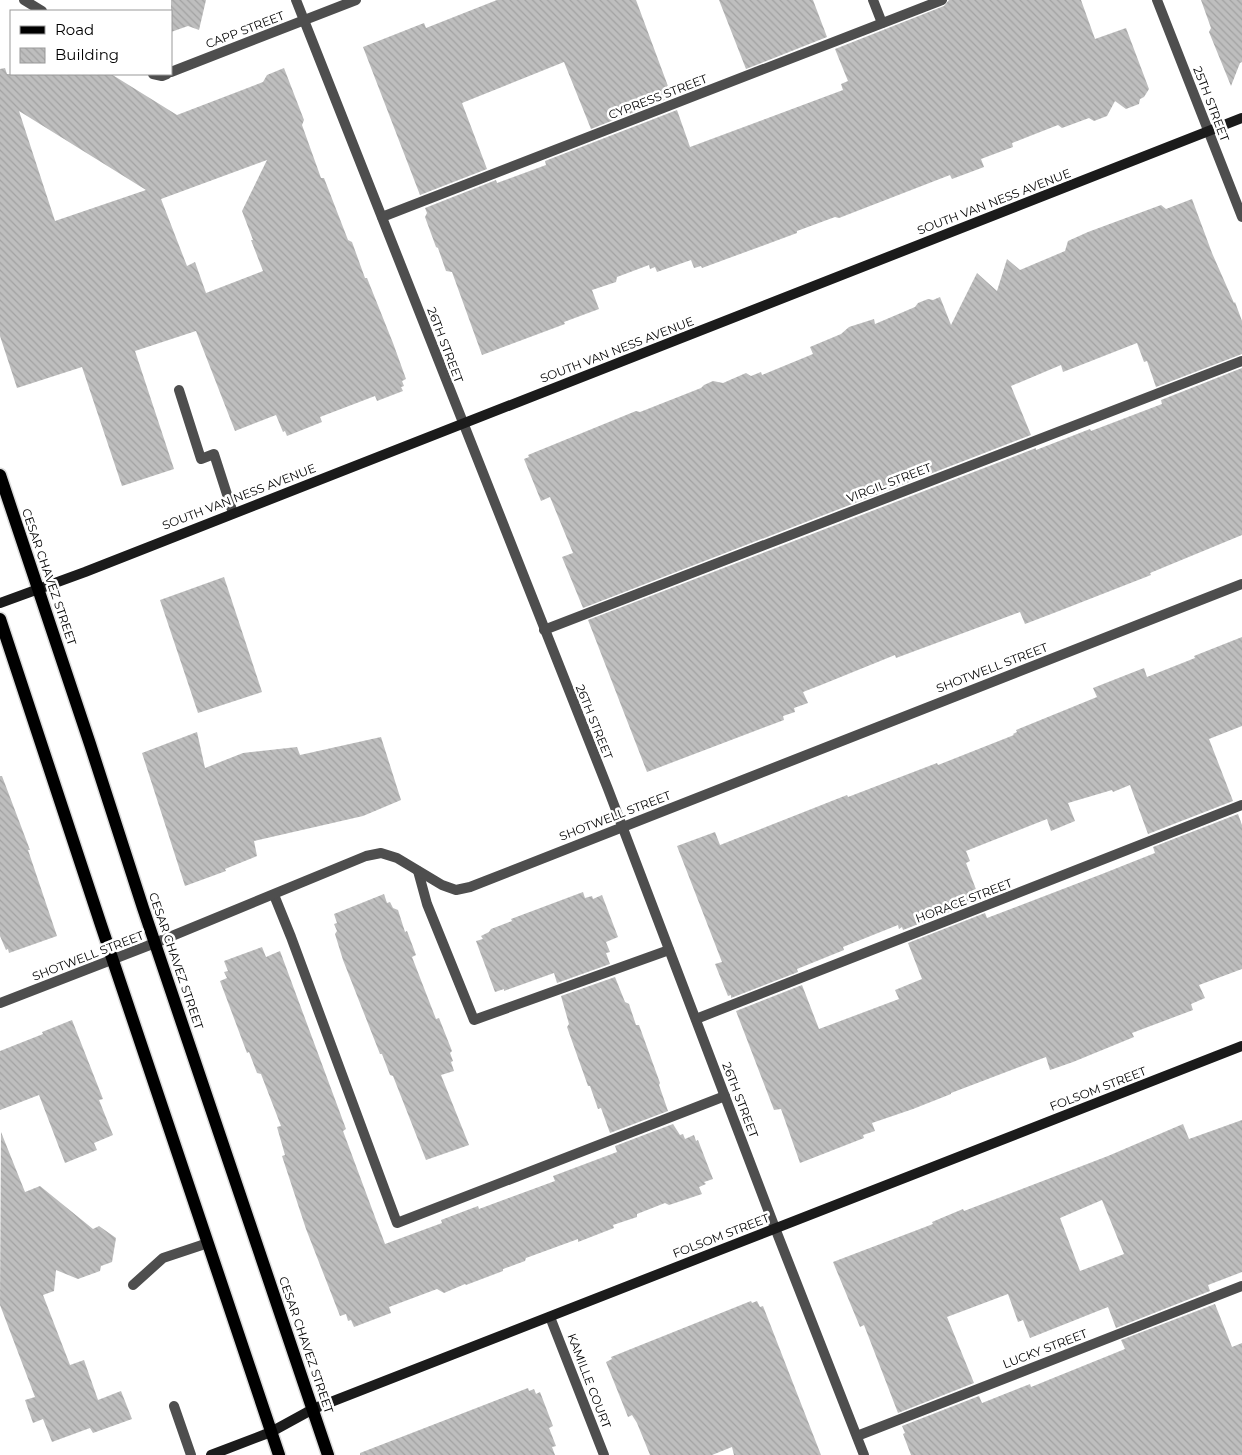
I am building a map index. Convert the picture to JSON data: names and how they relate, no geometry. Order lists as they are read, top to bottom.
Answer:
{
  "streets": {
    "main road": ["SOUTH VAN NESS AVENUE", "CESAR CHAVEZ STREET", "FOLSOM STREET"],
    "street": [
      "CAPP STREET",
      "CYPRESS STREET",
      "25TH STREET",
      "26TH STREET",
      "VIRGIL STREET",
      "SHOTWELL STREET",
      "HORACE STREET",
      "LUCKY STREET",
      "KAMILLE COURT"
    ]
  },
  "crossings": [
    ["CAPP STREET", "26TH STREET"],
    ["CYPRESS STREET", "26TH STREET"],
    ["25TH STREET", "SOUTH VAN NESS AVENUE"],
    ["SOUTH VAN NESS AVENUE", "26TH STREET"],
    ["SOUTH VAN NESS AVENUE", "CESAR CHAVEZ STREET"],
    ["26TH STREET", "VIRGIL STREET"],
    ["26TH STREET", "SHOTWELL STREET"],
    ["26TH STREET", "HORACE STREET"],
    ["26TH STREET", "FOLSOM STREET"],
    ["26TH STREET", "LUCKY STREET"],
    ["CESAR CHAVEZ STREET", "SHOTWELL STREET"],
    ["CESAR CHAVEZ STREET", "FOLSOM STREET"],
    ["FOLSOM STREET", "KAMILLE COURT"]
  ],
  "legend": ["Road", "Building"]
}
